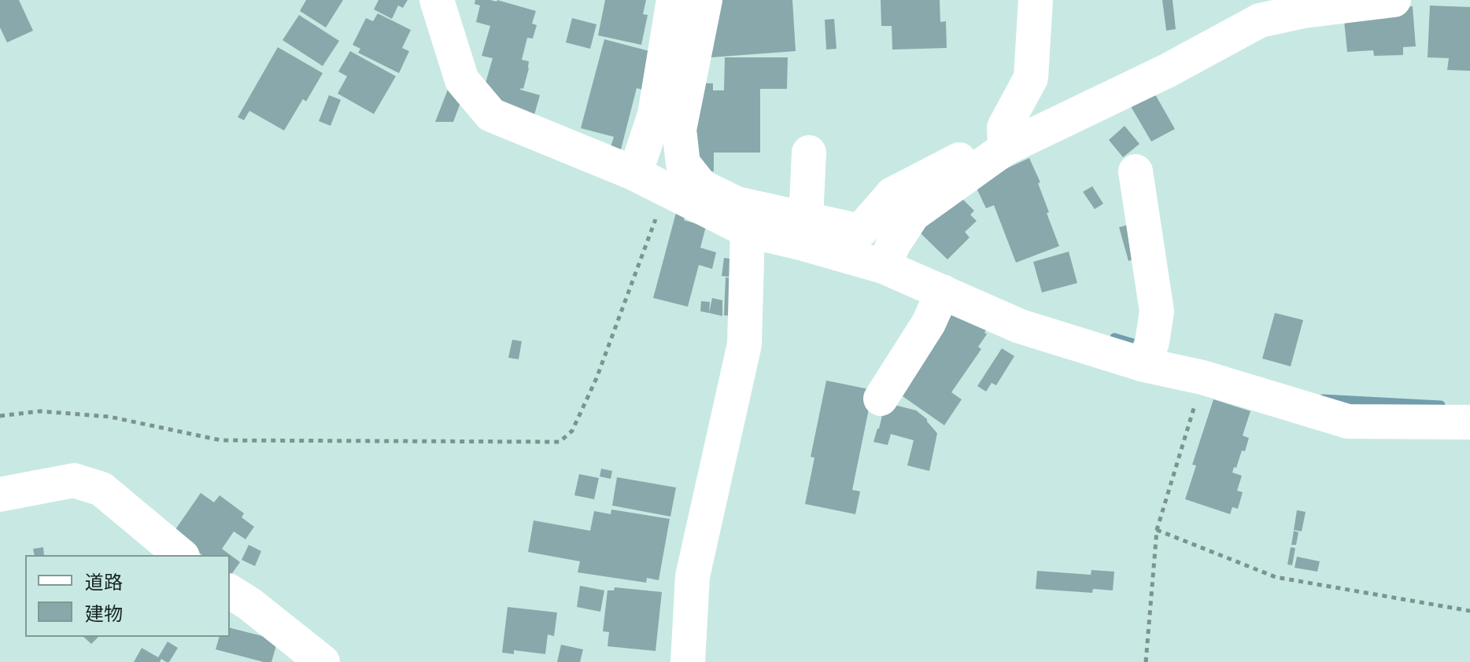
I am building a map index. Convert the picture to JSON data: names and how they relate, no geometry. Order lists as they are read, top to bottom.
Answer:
{
  "legend": ["道路", "建物"]
}
